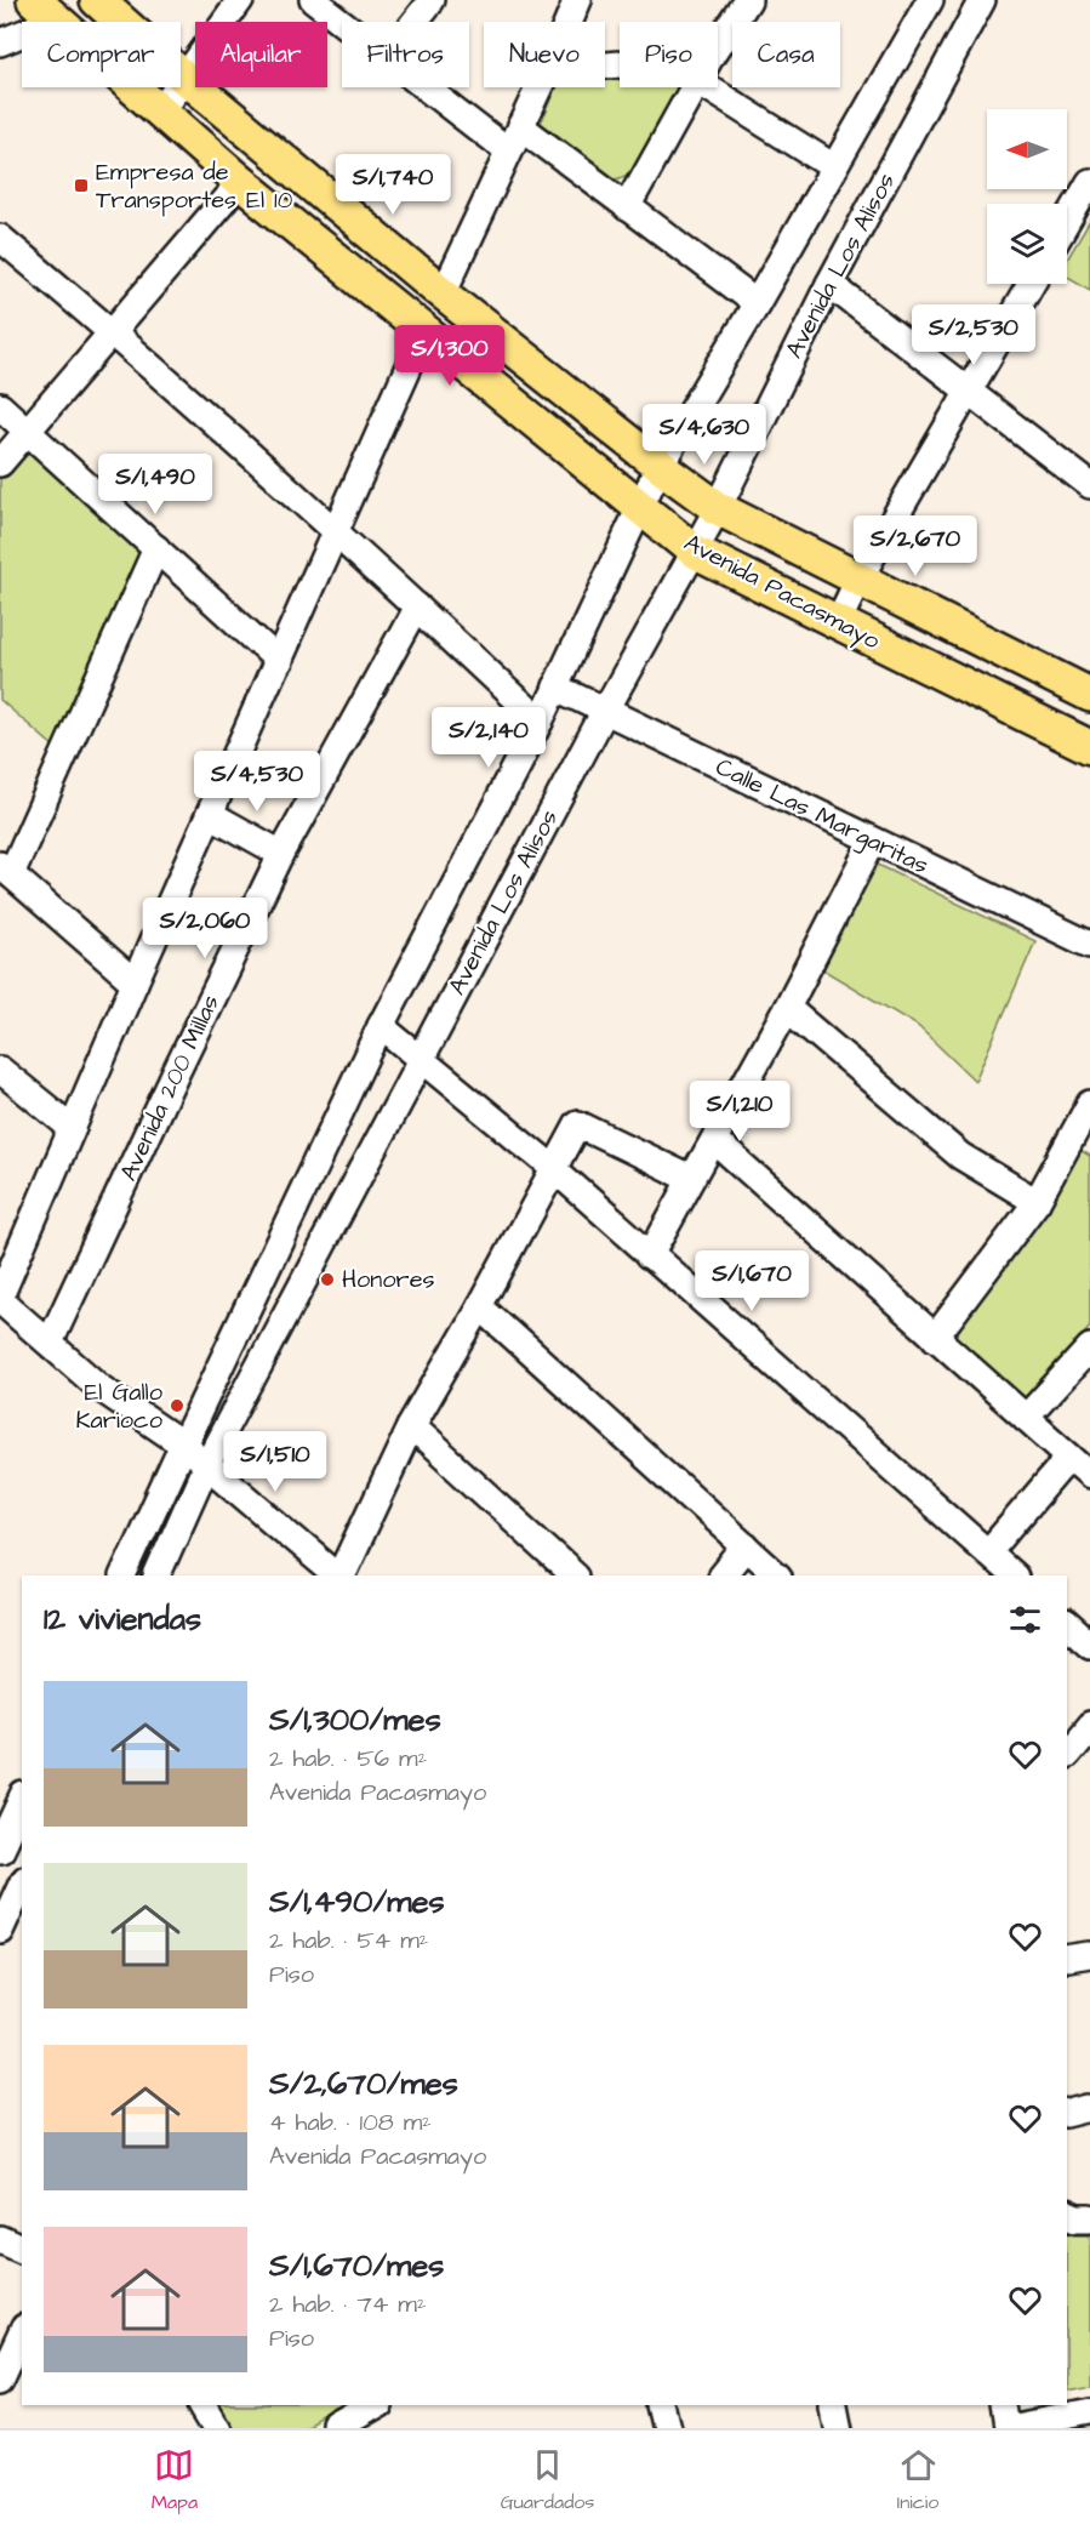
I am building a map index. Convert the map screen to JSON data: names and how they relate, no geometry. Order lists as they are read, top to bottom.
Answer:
{
  "streets": {
    "main road": ["Avenida Pacasmayo"],
    "street": ["Avenida Los Alisos", "Calle Las Margaritas", "Avenida 200 Millas"]
  },
  "crossings": [
    ["Avenida Los Alisos", "Avenida Pacasmayo"],
    ["Avenida Los Alisos", "Calle Las Margaritas"]
  ],
  "places": {
    "transit": ["Empresa de Transportes El 10"],
    "other": ["Honores", "El Gallo Karioco"]
  },
  "north": "left",
  "page": {
    "chip": [
      "Comprar",
      "Alquilar",
      "Filtros",
      "Nuevo",
      "Piso",
      "Casa"
    ],
    "price": [
      "S/1,740",
      "S/2,530",
      "S/1,300",
      "S/4,630",
      "S/1,490",
      "S/2,670",
      "S/2,140",
      "S/4,530",
      "S/2,060",
      "S/1,210",
      "S/1,670",
      "S/1,510"
    ],
    "heading": "12 viviendas",
    "list": [
      {
        "name": "S/1,300/mes",
        "note": "2 hab. · 56 m² · Avenida Pacasmayo"
      },
      {
        "name": "S/1,490/mes",
        "note": "2 hab. · 54 m² · Piso"
      },
      {
        "name": "S/2,670/mes",
        "note": "4 hab. · 108 m² · Avenida Pacasmayo"
      },
      {
        "name": "S/1,670/mes",
        "note": "2 hab. · 74 m² · Piso"
      }
    ],
    "tabs": ["Mapa", "Guardados", "Inicio"]
  }
}
